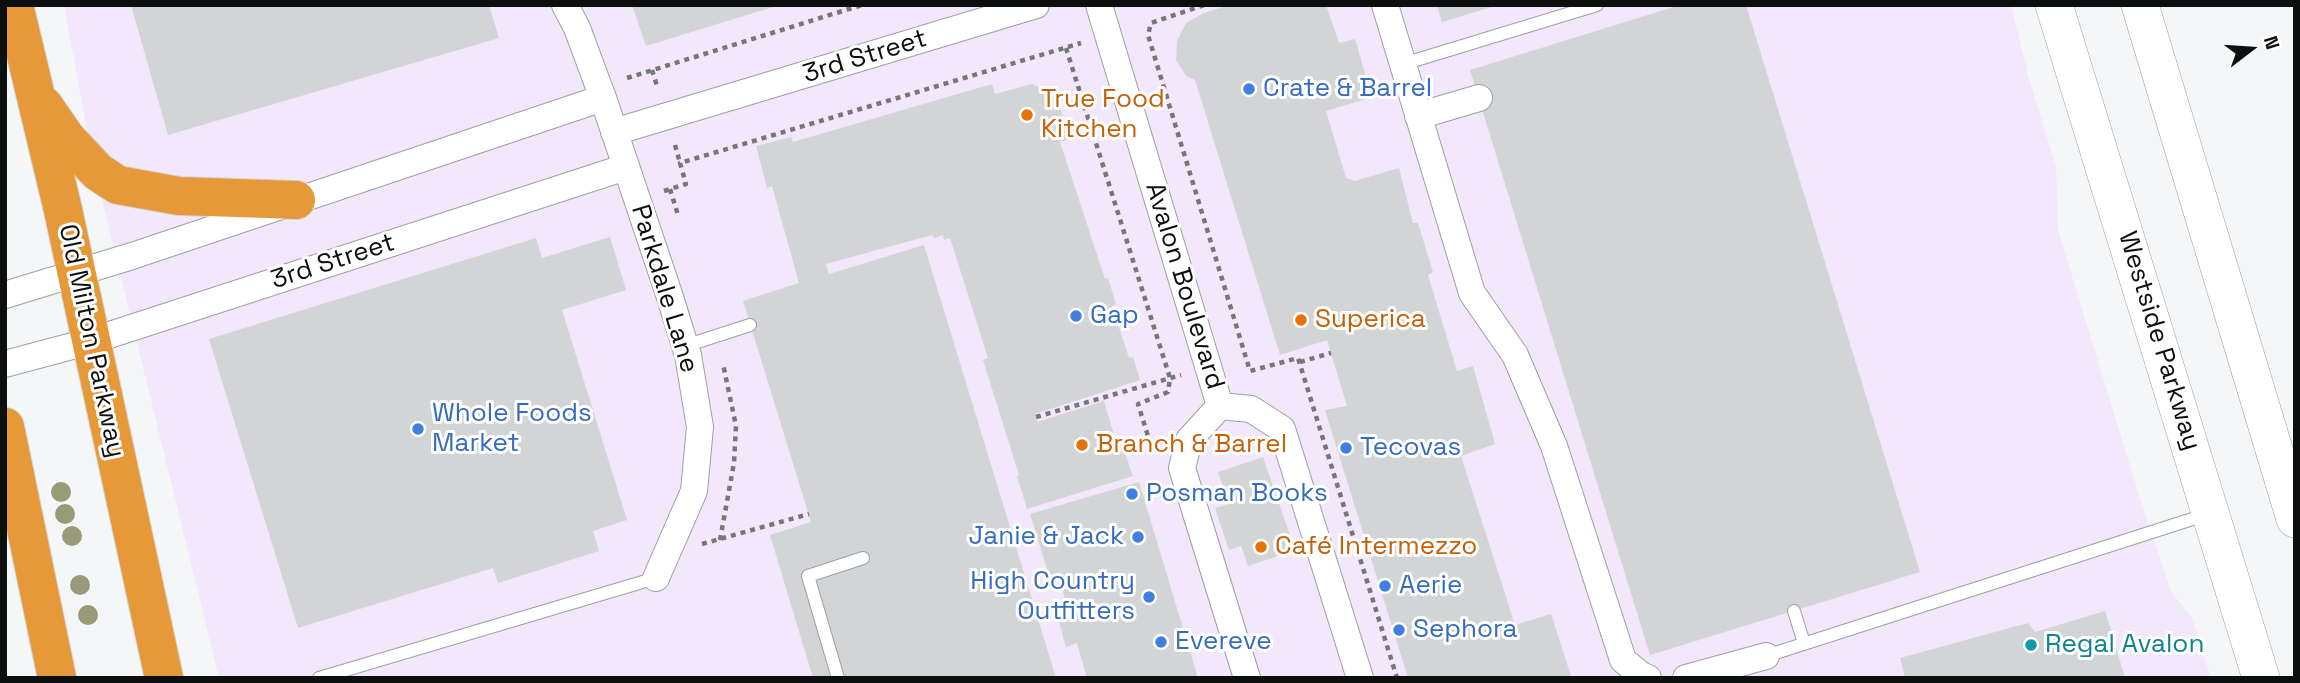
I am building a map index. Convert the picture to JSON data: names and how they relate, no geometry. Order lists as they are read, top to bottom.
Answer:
{
  "streets": {
    "highway": ["Old Milton Parkway"],
    "main road": ["Westside Parkway"],
    "street": ["3rd Street", "Avalon Boulevard", "Parkdale Lane"]
  },
  "crossings": [
    ["3rd Street", "Parkdale Lane"],
    ["3rd Street", "Old Milton Parkway"]
  ],
  "places": [
    "Crate & Barrel",
    "True Food Kitchen",
    "Gap",
    "Superica",
    "Whole Foods Market",
    "Branch & Barrel",
    "Tecovas",
    "Posman Books",
    "Janie & Jack",
    "Café Intermezzo",
    "Aerie",
    "High Country Outfitters",
    "Sephora",
    "Evereve",
    "Regal Avalon"
  ],
  "north": "right"
}
